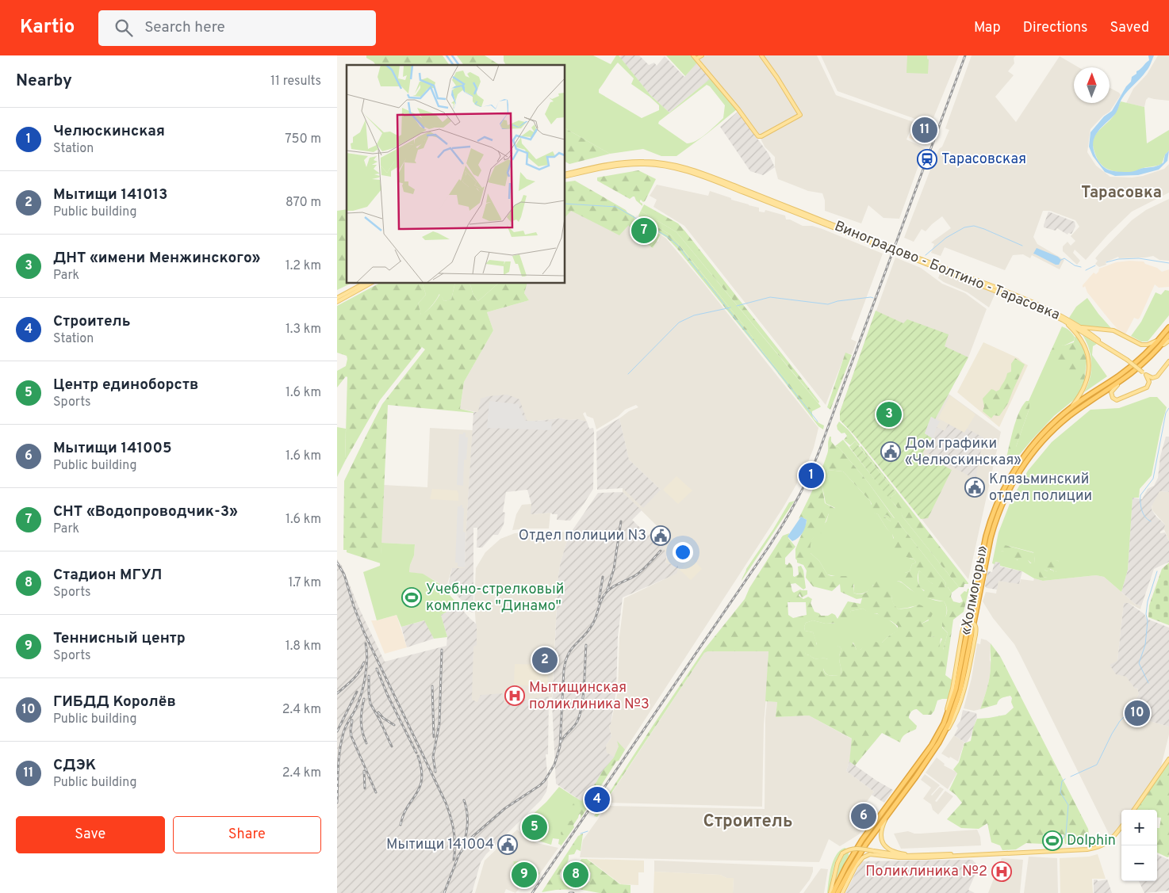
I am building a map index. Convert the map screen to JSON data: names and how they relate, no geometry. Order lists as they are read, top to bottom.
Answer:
{
  "streets": {
    "highway": ["«Холмогоры»"],
    "main road": ["Виноградово - Болтино - Тарасовка"]
  },
  "districts": ["Тарасовка", "Строитель"],
  "places": {
    "station": ["Тарасовская"],
    "public building": [
      "Дом графики «Челюскинская»",
      "Клязьминский отдел полиции",
      "Отдел полиции N3",
      "Мытищи 141004"
    ],
    "sports": ["Учебно-стрелковый комплекс \"Динамо\"", "Dolphin"],
    "hospital": ["Мытищинская поликлиника №3", "Поликлиника №2"]
  },
  "north": "top",
  "page": {
    "header": "Kartio",
    "search": "Search here",
    "nav": ["Map", "Directions", "Saved"],
    "heading": ["Nearby", "11 results"],
    "list": [
      {
        "mark": "1",
        "name": "Челюскинская",
        "note": "Station",
        "value": "750 m"
      },
      {
        "mark": "2",
        "name": "Мытищи 141013",
        "note": "Public building",
        "value": "870 m"
      },
      {
        "mark": "3",
        "name": "ДНТ «имени Менжинского»",
        "note": "Park",
        "value": "1.2 km"
      },
      {
        "mark": "4",
        "name": "Строитель",
        "note": "Station",
        "value": "1.3 km"
      },
      {
        "mark": "5",
        "name": "Центр единоборств",
        "note": "Sports",
        "value": "1.6 km"
      },
      {
        "mark": "6",
        "name": "Мытищи 141005",
        "note": "Public building",
        "value": "1.6 km"
      },
      {
        "mark": "7",
        "name": "СНТ «Водопроводчик-3»",
        "note": "Park",
        "value": "1.6 km"
      },
      {
        "mark": "8",
        "name": "Стадион МГУЛ",
        "note": "Sports",
        "value": "1.7 km"
      },
      {
        "mark": "9",
        "name": "Теннисный центр",
        "note": "Sports",
        "value": "1.8 km"
      },
      {
        "mark": "10",
        "name": "ГИБДД Королёв",
        "note": "Public building",
        "value": "2.4 km"
      },
      {
        "mark": "11",
        "name": "СДЭК",
        "note": "Public building",
        "value": "2.4 km"
      }
    ],
    "pins": [
      "11",
      "7",
      "3",
      "1",
      "2",
      "10",
      "4",
      "6",
      "5",
      "8",
      "9"
    ],
    "buttons": ["Save", "Share"],
    "map_buttons": ["+", "−"]
  }
}
